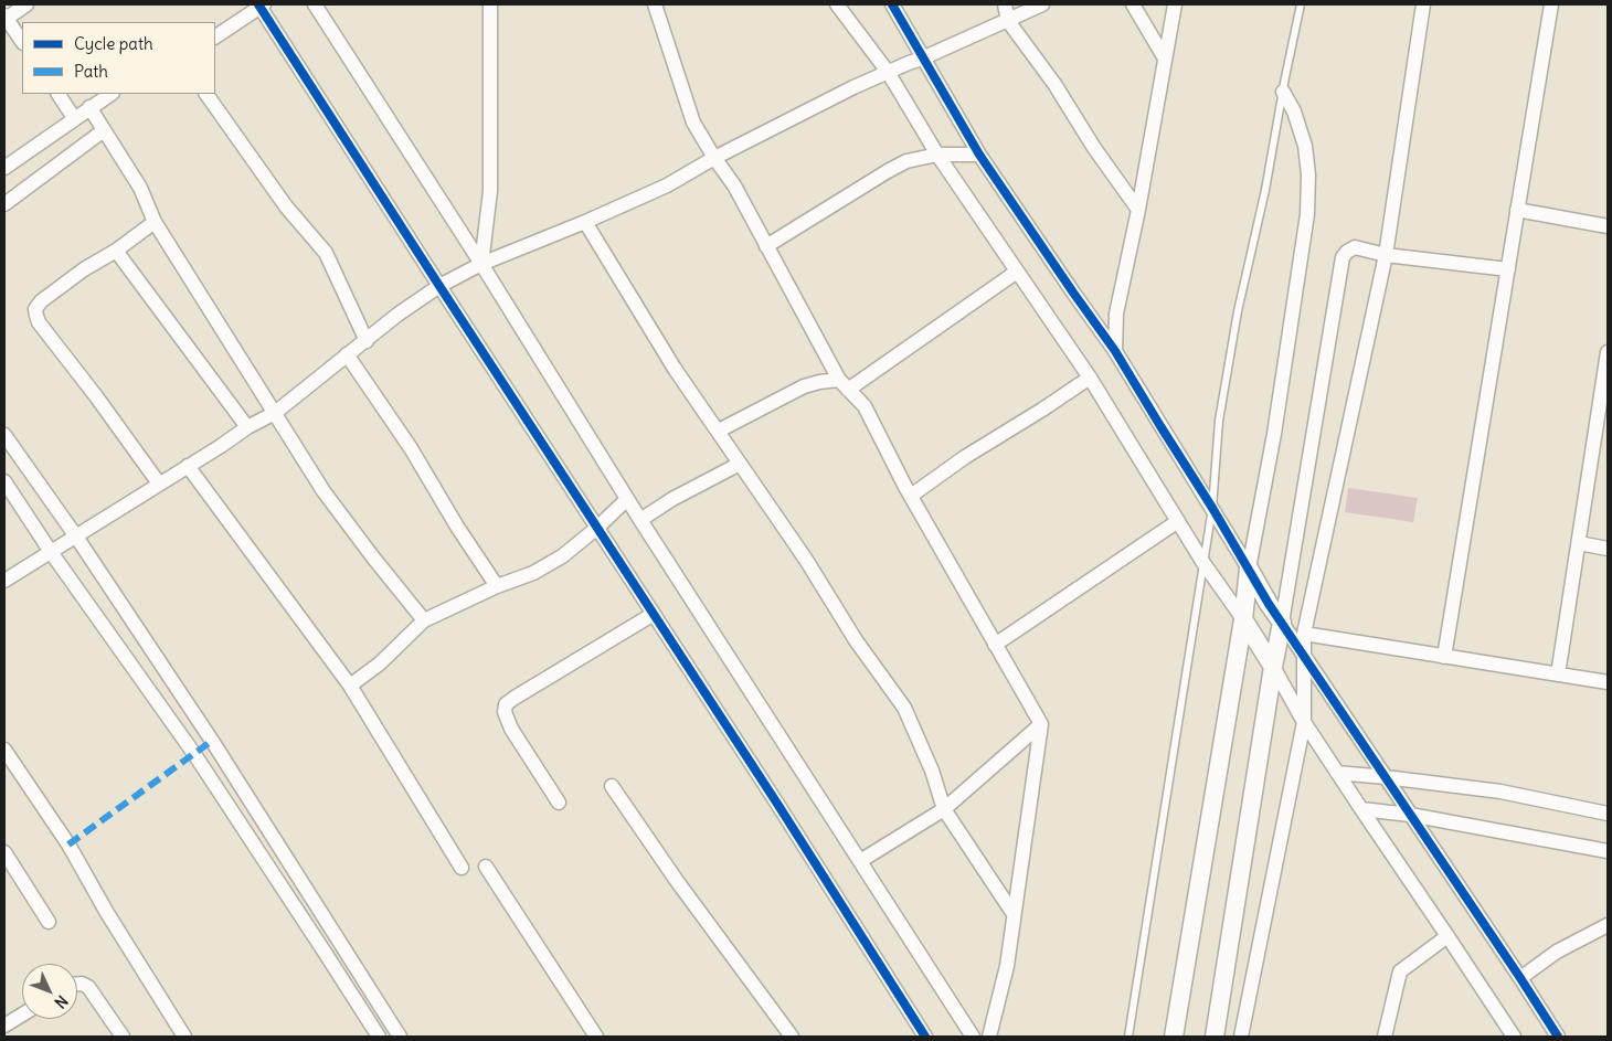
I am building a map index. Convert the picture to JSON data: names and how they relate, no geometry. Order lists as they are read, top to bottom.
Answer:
{
  "legend": ["Cycle path", "Path"],
  "north": "bottom right"
}
